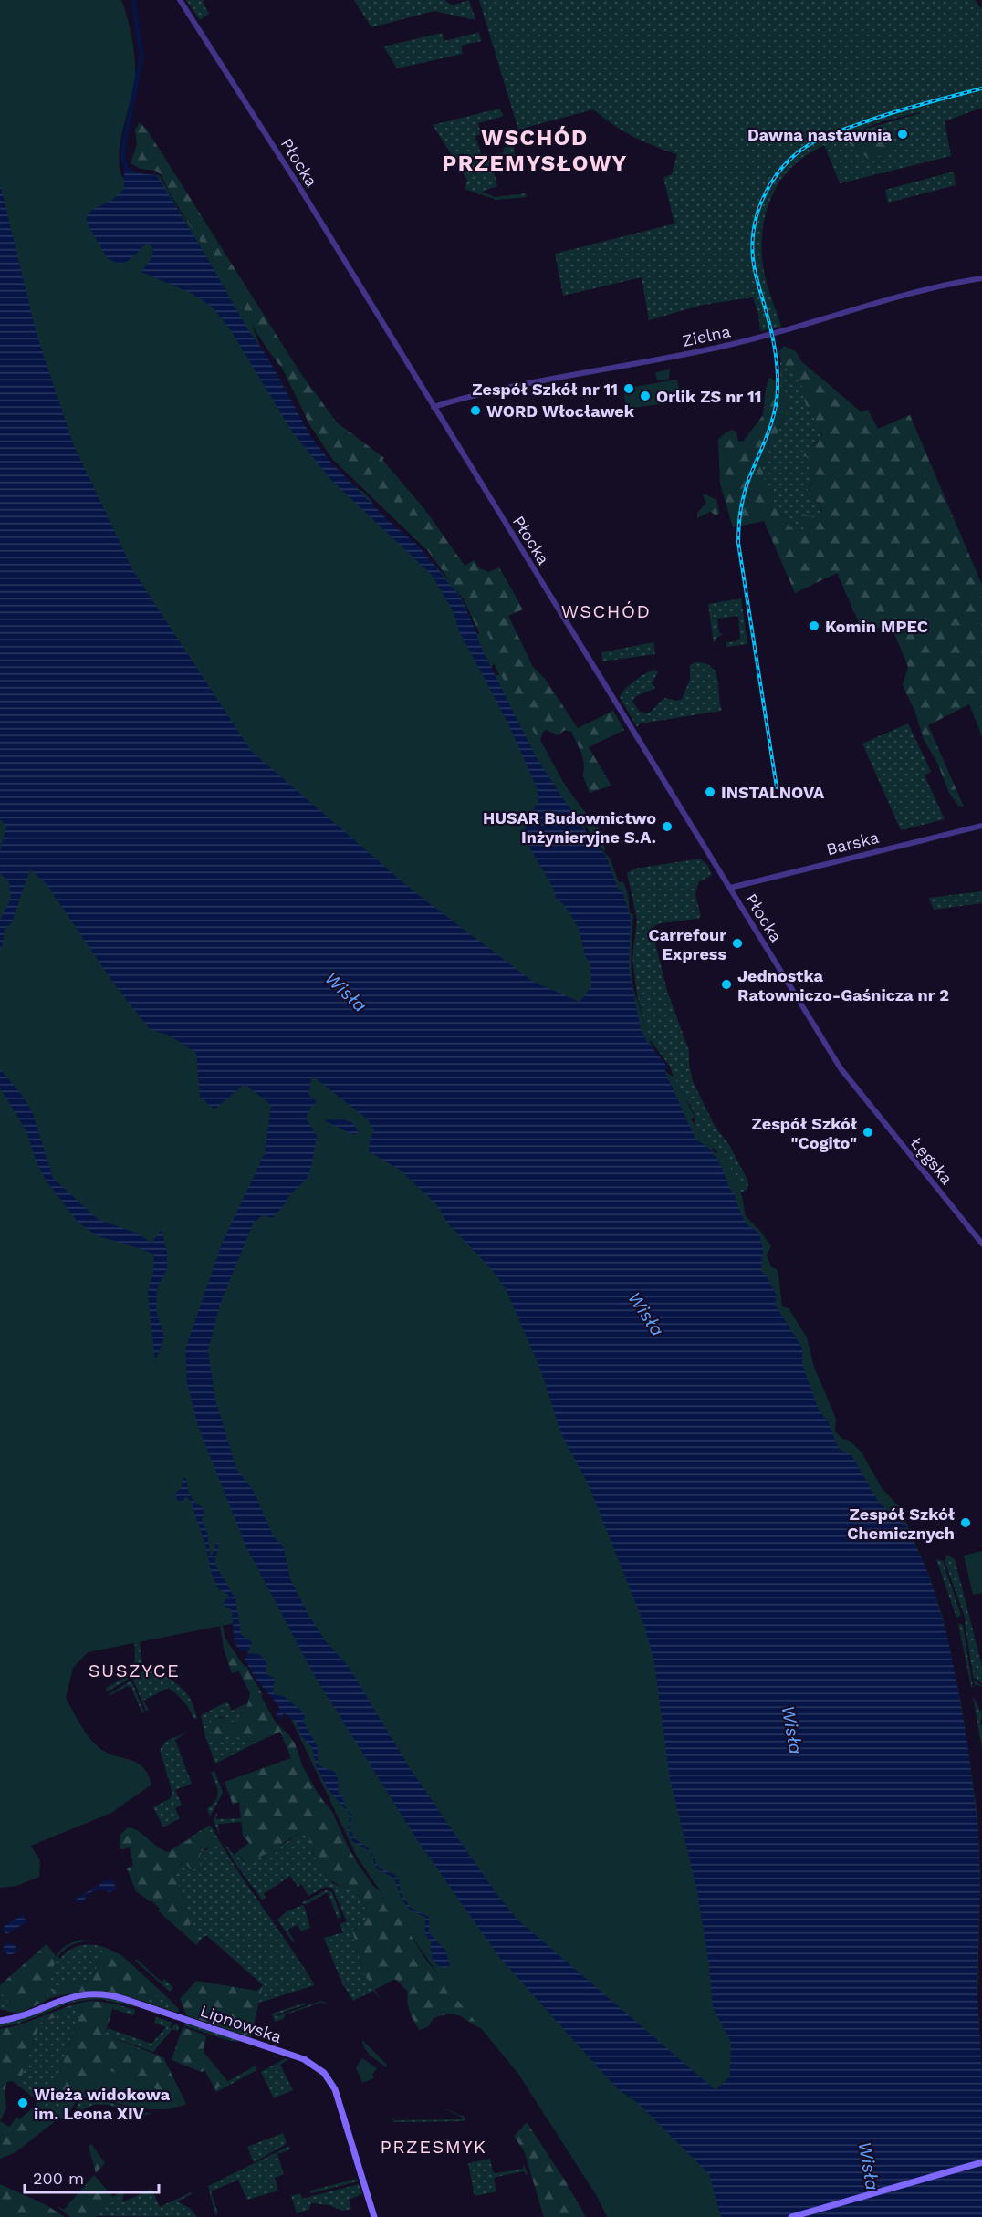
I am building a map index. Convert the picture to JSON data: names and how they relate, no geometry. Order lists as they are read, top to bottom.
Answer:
{
  "streets": {
    "main road": ["Lipnowska"],
    "street": [
      "Płocka",
      "Zielna",
      "Barska",
      "Łęgska"
    ]
  },
  "crossings": [
    ["Płocka", "Zielna"],
    ["Płocka", "Barska"],
    ["Płocka", "Łęgska"]
  ],
  "districts": [
    "WSCHÓD PRZEMYSŁOWY",
    "WSCHÓD",
    "SUSZYCE",
    "PRZESMYK"
  ],
  "water": ["Wisła"],
  "places": [
    "Dawna nastawnia",
    "Zespół Szkół nr 11",
    "Orlik ZS nr 11",
    "WORD Włocławek",
    "Komin MPEC",
    "INSTALNOVA",
    "HUSAR Budownictwo Inżynieryjne S.A.",
    "Carrefour Express",
    "Jednostka Ratowniczo-Gaśnicza nr 2",
    "Zespół Szkół \"Cogito\"",
    "Zespół Szkół Chemicznych",
    "Wieża widokowa im. Leona XIV"
  ],
  "scale_bar": "200 m"
}
